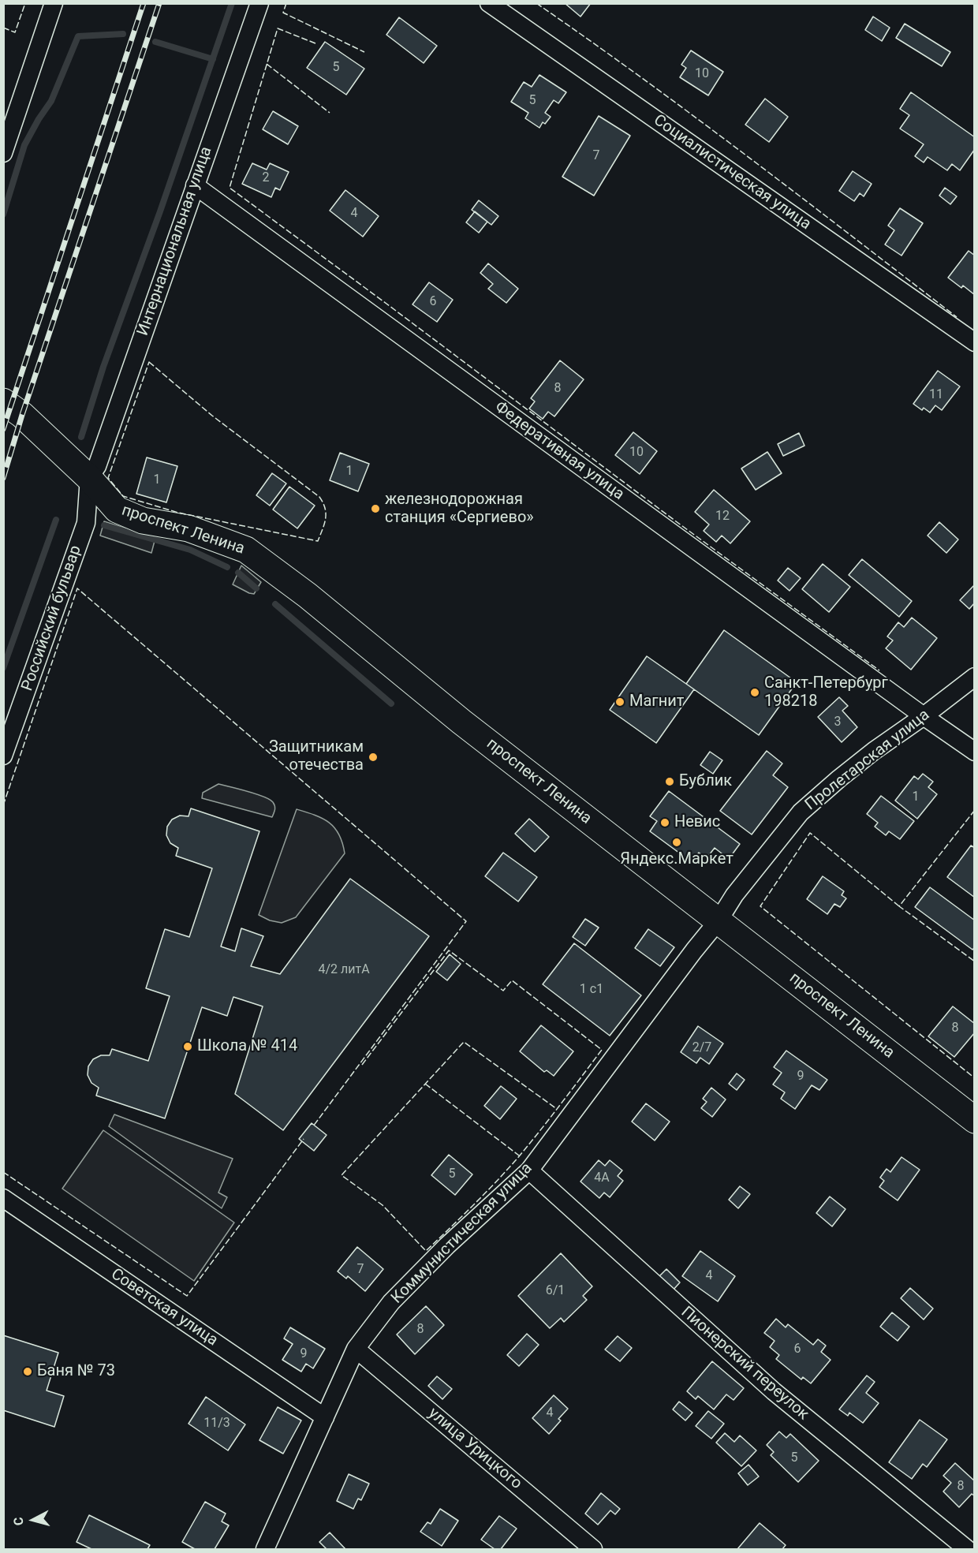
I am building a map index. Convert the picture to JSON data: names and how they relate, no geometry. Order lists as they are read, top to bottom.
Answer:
{
  "streets": {
    "street": [
      "Социалистическая улица",
      "Интернациональная улица",
      "Федеративная улица",
      "проспект Ленина",
      "Российский бульвар",
      "Пролетарская улица",
      "Коммунистическая улица",
      "Советская улица",
      "Пионерский переулок",
      "улица Урицкого"
    ]
  },
  "crossings": [
    ["Интернациональная улица", "Федеративная улица"],
    ["Интернациональная улица", "проспект Ленина"],
    ["Интернациональная улица", "Российский бульвар"],
    ["Федеративная улица", "Пролетарская улица"],
    ["проспект Ленина", "Российский бульвар"],
    ["проспект Ленина", "Пролетарская улица"],
    ["проспект Ленина", "Коммунистическая улица"],
    ["Пролетарская улица", "Коммунистическая улица"],
    ["Коммунистическая улица", "Советская улица"],
    ["Коммунистическая улица", "Пионерский переулок"],
    ["Коммунистическая улица", "улица Урицкого"]
  ],
  "places": [
    "железнодорожная станция «Сергиево»",
    "Санкт-Петербург 198218",
    "Магнит",
    "Защитникам отечества",
    "Бублик",
    "Невис",
    "Яндекс.Маркет",
    "Школа № 414",
    "Баня № 73"
  ],
  "house_numbers": [
    "5",
    "10",
    "5",
    "7",
    "2",
    "4",
    "6",
    "8",
    "11",
    "10",
    "1",
    "1",
    "12",
    "3",
    "1",
    "4/2 литА",
    "1 с1",
    "8",
    "2/7",
    "9",
    "5",
    "4А",
    "7",
    "4",
    "6/1",
    "8",
    "6",
    "9",
    "4",
    "11/3",
    "5",
    "8"
  ],
  "north": "left"
}
